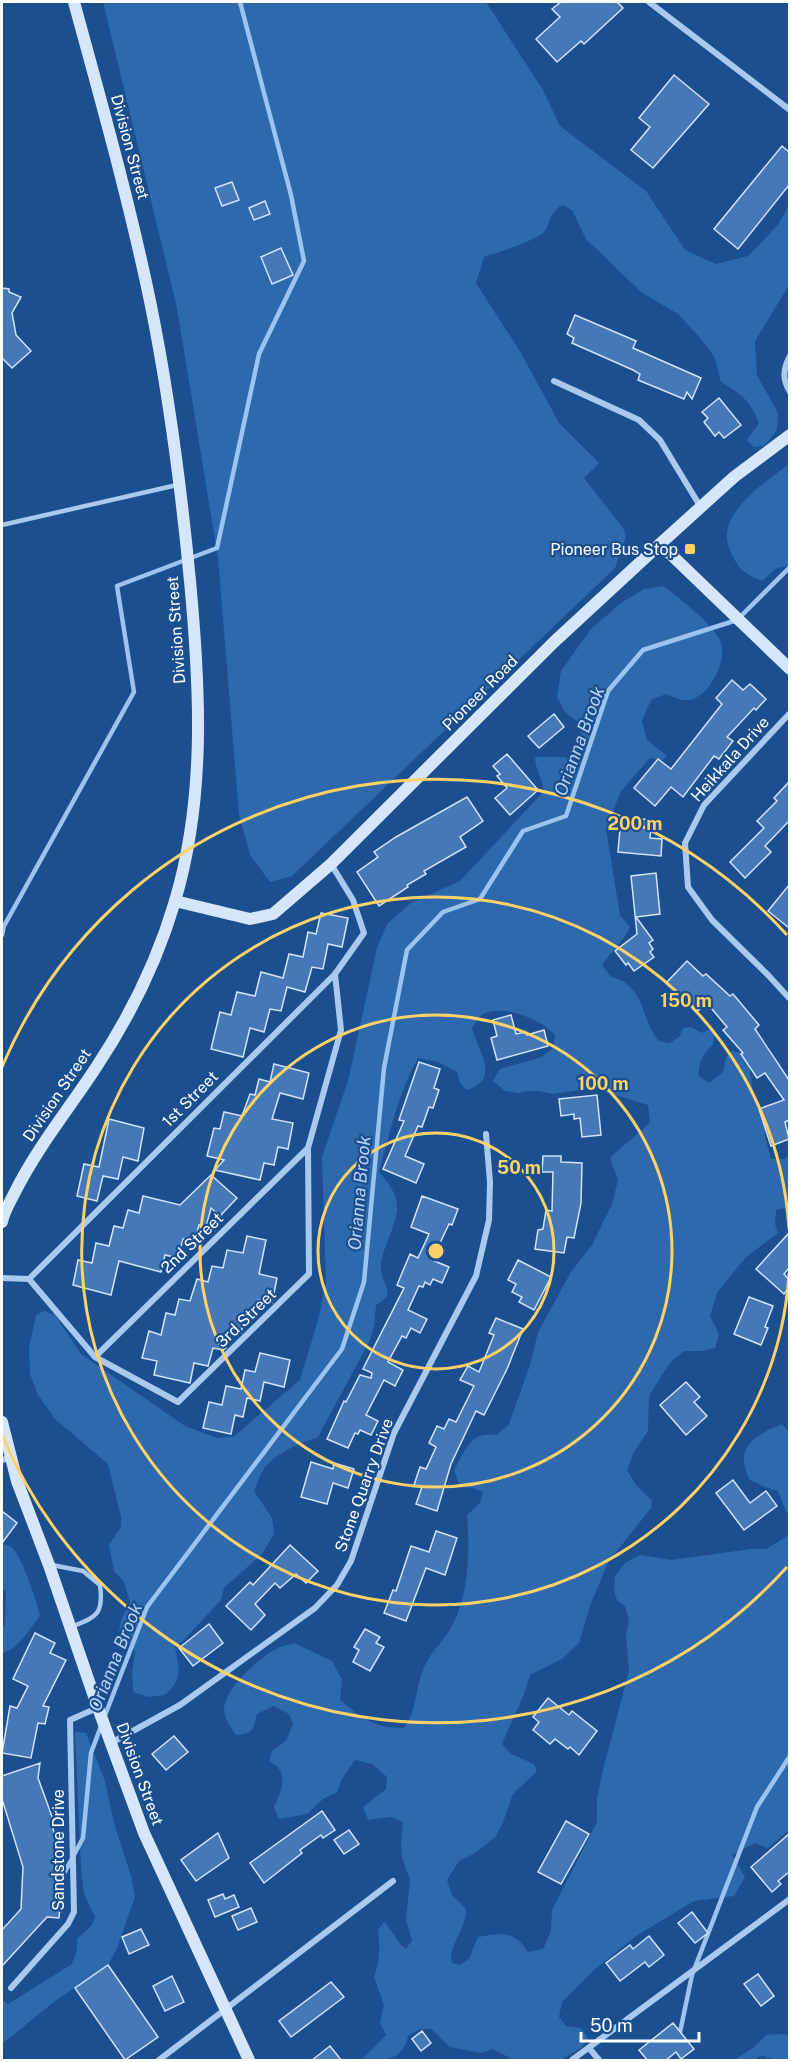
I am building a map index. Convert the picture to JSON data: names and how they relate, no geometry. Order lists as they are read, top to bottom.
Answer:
{
  "streets": {
    "street": [
      "Division Street",
      "Pioneer Road",
      "Heikkala Drive",
      "1st Street",
      "2nd Street",
      "3rd Street",
      "Stone Quarry Drive",
      "Sandstone Drive"
    ]
  },
  "crossings": [
    ["Division Street", "Pioneer Road"],
    ["Division Street", "Stone Quarry Drive"],
    ["Division Street", "Sandstone Drive"],
    ["Pioneer Road", "1st Street"],
    ["2nd Street", "3rd Street"]
  ],
  "water": ["Orianna Brook"],
  "places": {
    "transit": ["Pioneer Bus Stop"]
  },
  "scale_bar": "50 m",
  "rings": [
    "200 m",
    "150 m",
    "100 m",
    "50 m"
  ]
}
